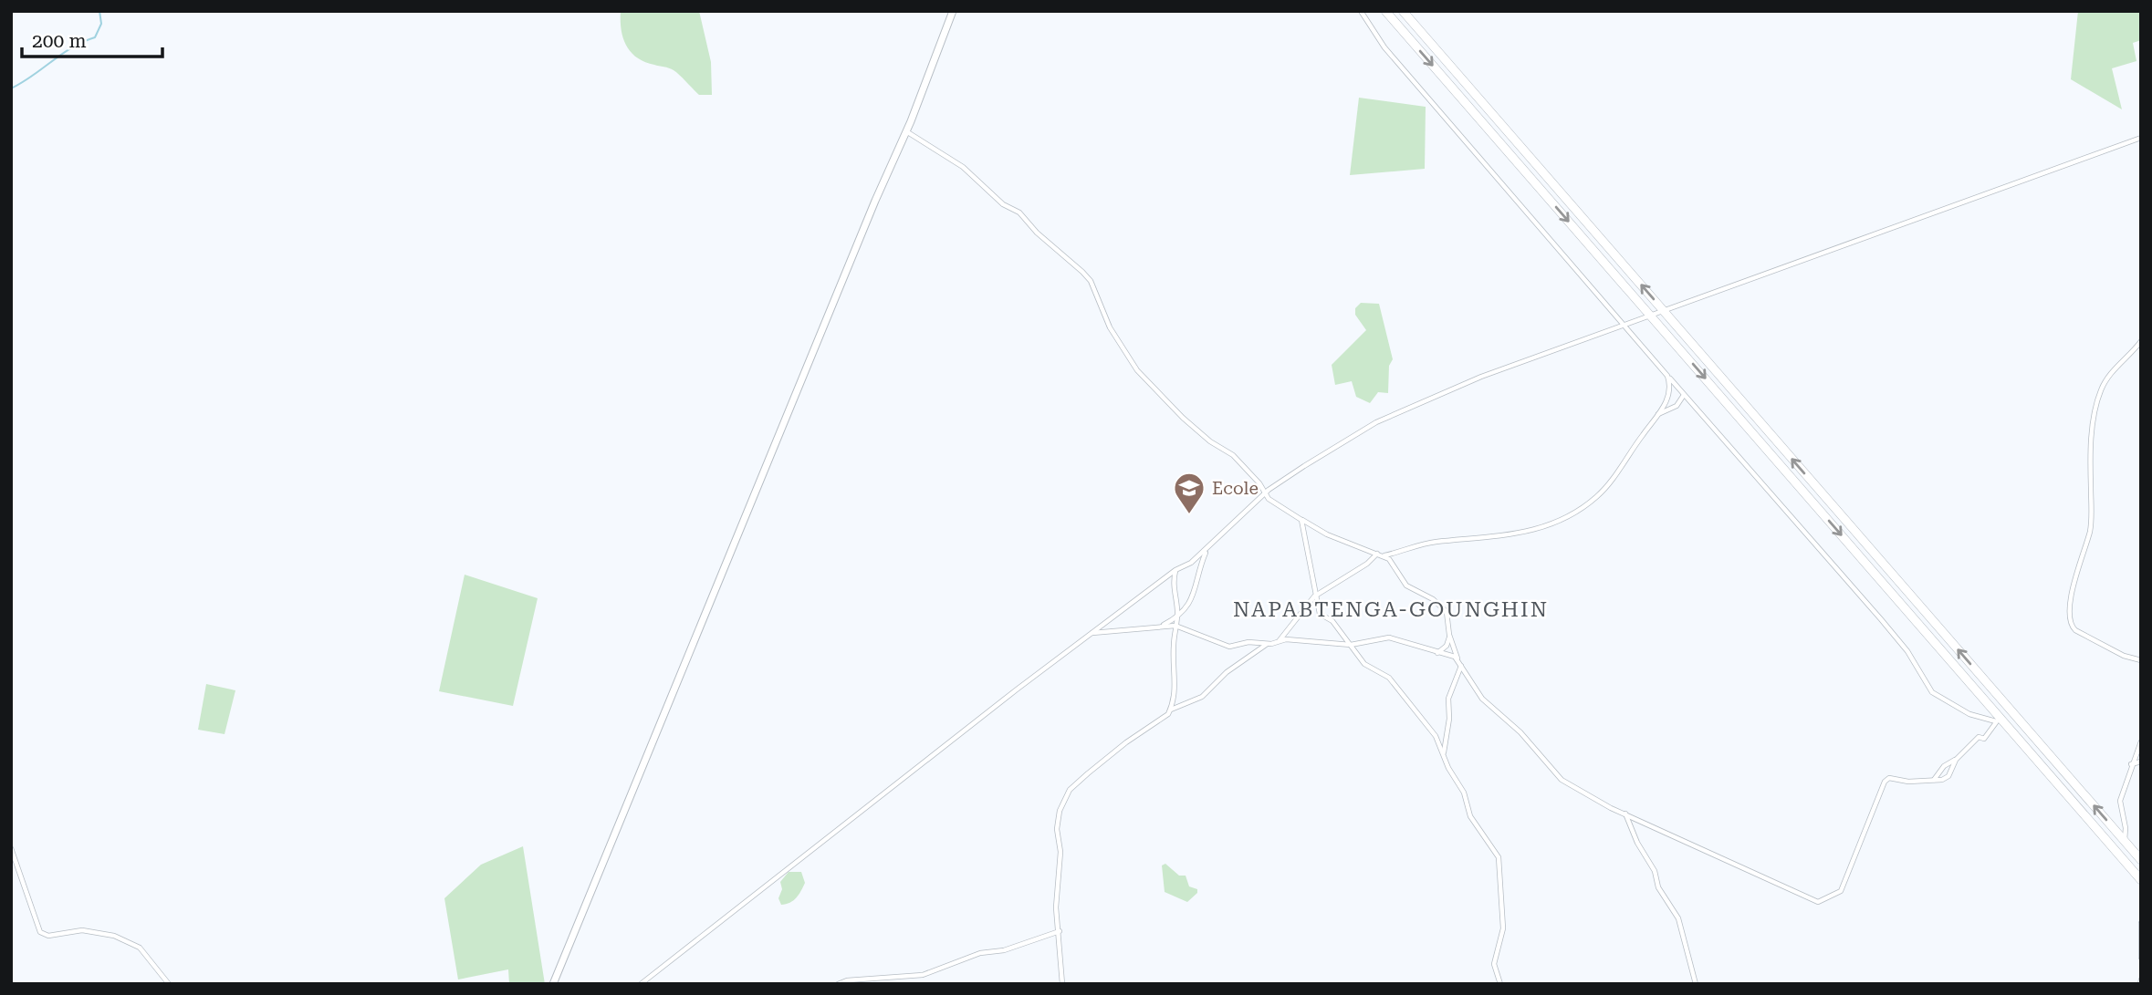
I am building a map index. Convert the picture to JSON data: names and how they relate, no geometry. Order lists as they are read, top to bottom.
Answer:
{
  "districts": ["NAPABTENGA-GOUNGHIN"],
  "places": {
    "school or university": ["Ecole"]
  },
  "scale_bar": "200 m"
}
